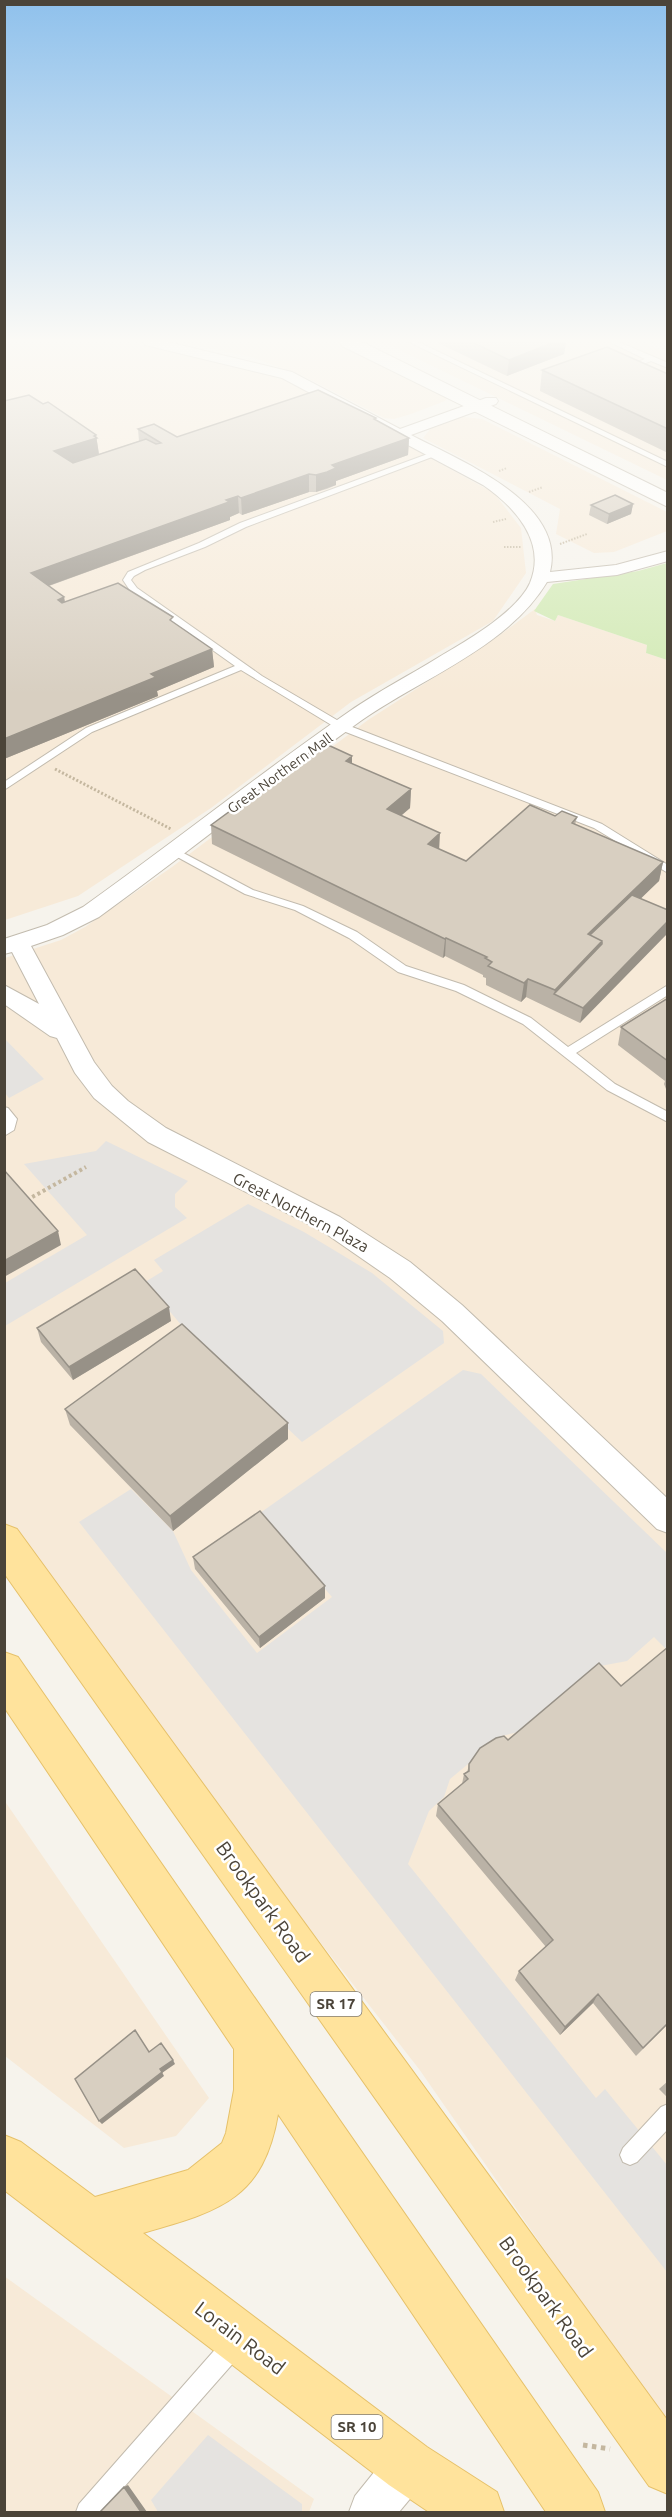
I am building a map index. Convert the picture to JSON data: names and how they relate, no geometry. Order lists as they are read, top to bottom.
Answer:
{
  "streets": {
    "main road": [
      "Brookpark Road",
      "SR 17",
      "Lorain Road",
      "SR 10"
    ],
    "street": ["Great Northern Mall", "Great Northern Plaza"]
  },
  "crossings": [
    ["Great Northern Mall", "Great Northern Plaza"]
  ]
}
